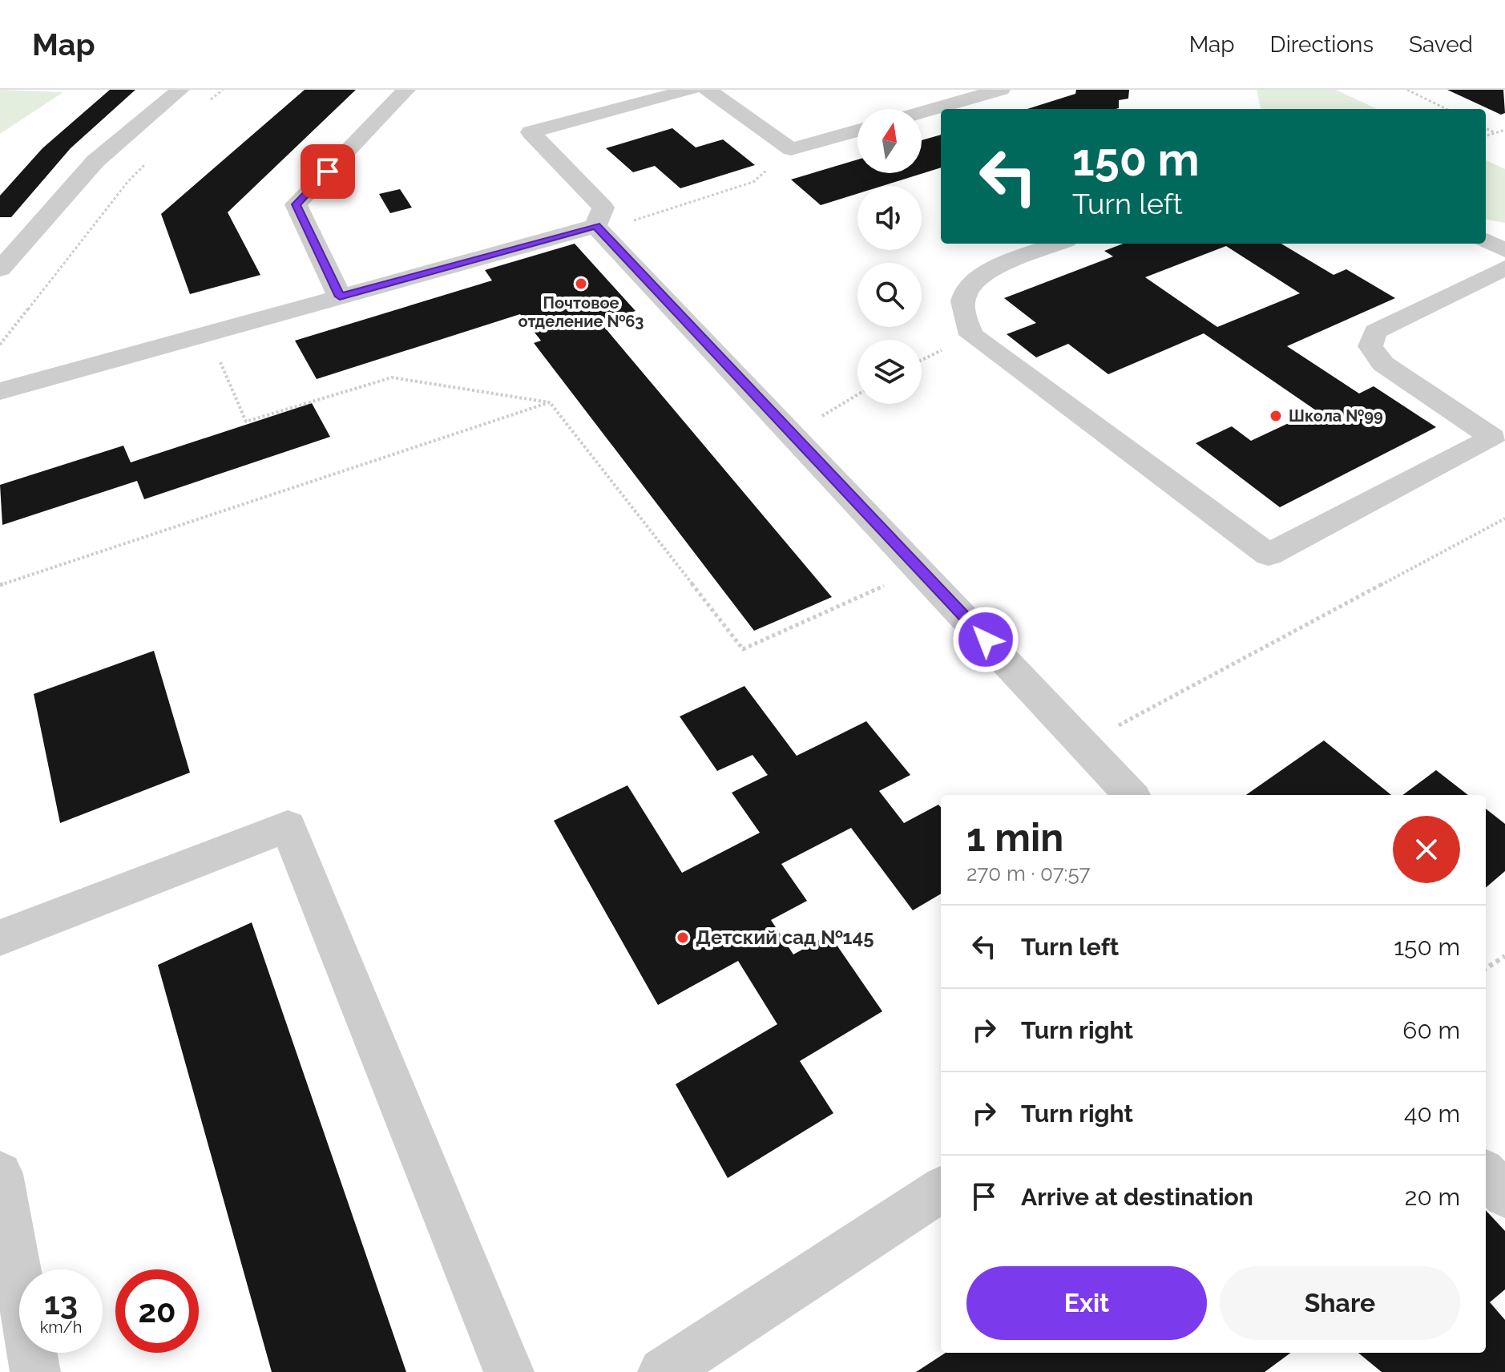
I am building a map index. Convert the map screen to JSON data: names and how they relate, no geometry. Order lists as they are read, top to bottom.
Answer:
{
  "places": ["Почтовое отделение №63", "Школа №99", "Детский сад №145"],
  "north": "top",
  "page": {
    "header": "Map",
    "nav": ["Map", "Directions", "Saved"],
    "turn": ["150 m", "Turn left"],
    "heading": ["1 min", "270 m · 07:57"],
    "list": [
      {
        "name": "Turn left",
        "value": "150 m"
      },
      {
        "name": "Turn right",
        "value": "60 m"
      },
      {
        "name": "Turn right",
        "value": "40 m"
      },
      {
        "name": "Arrive at destination",
        "value": "20 m"
      }
    ],
    "buttons": ["Exit", "Share"],
    "speed": "13 km/h",
    "limit": "20"
  }
}
